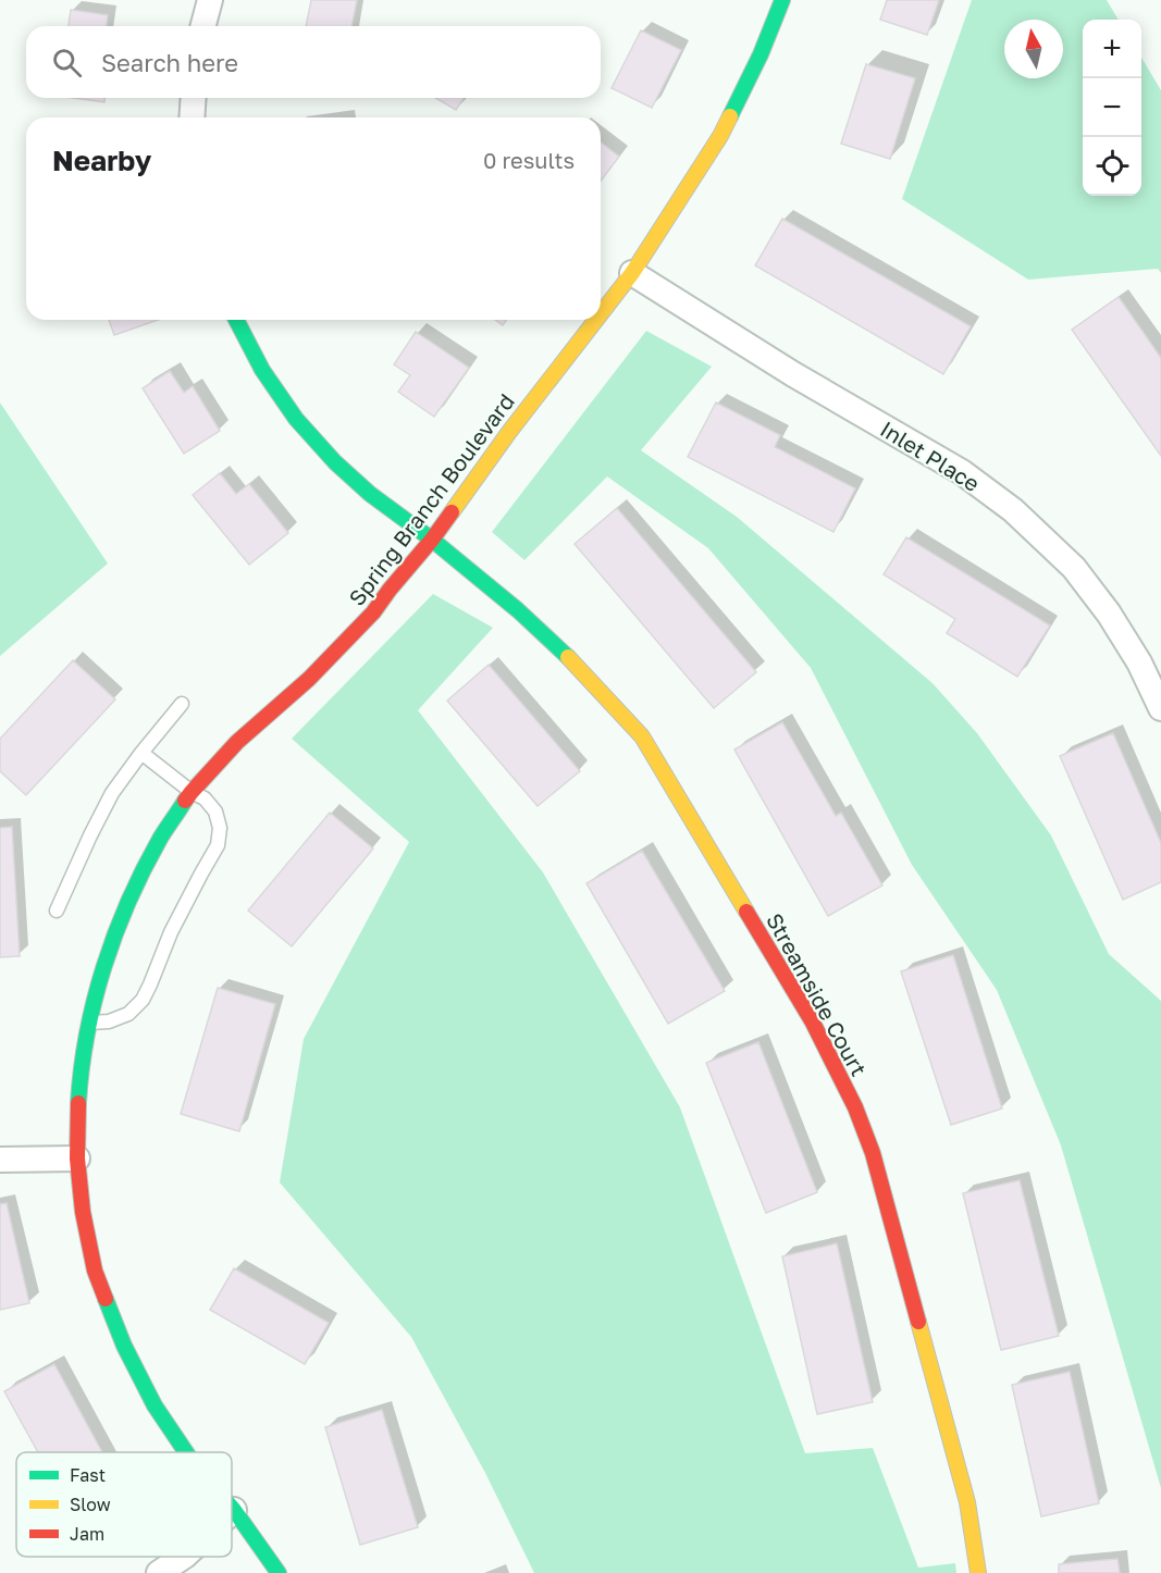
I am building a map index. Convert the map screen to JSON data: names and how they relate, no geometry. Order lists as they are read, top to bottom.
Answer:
{
  "streets": {
    "street": ["Inlet Place", "Spring Branch Boulevard", "Streamside Court"]
  },
  "crossings": [
    ["Inlet Place", "Spring Branch Boulevard"],
    ["Spring Branch Boulevard", "Streamside Court"]
  ],
  "legend": ["Fast", "Slow", "Jam"],
  "north": "top",
  "page": {
    "map_buttons": ["+", "−"],
    "search": "Search here",
    "heading": ["Nearby", "0 results"]
  }
}
